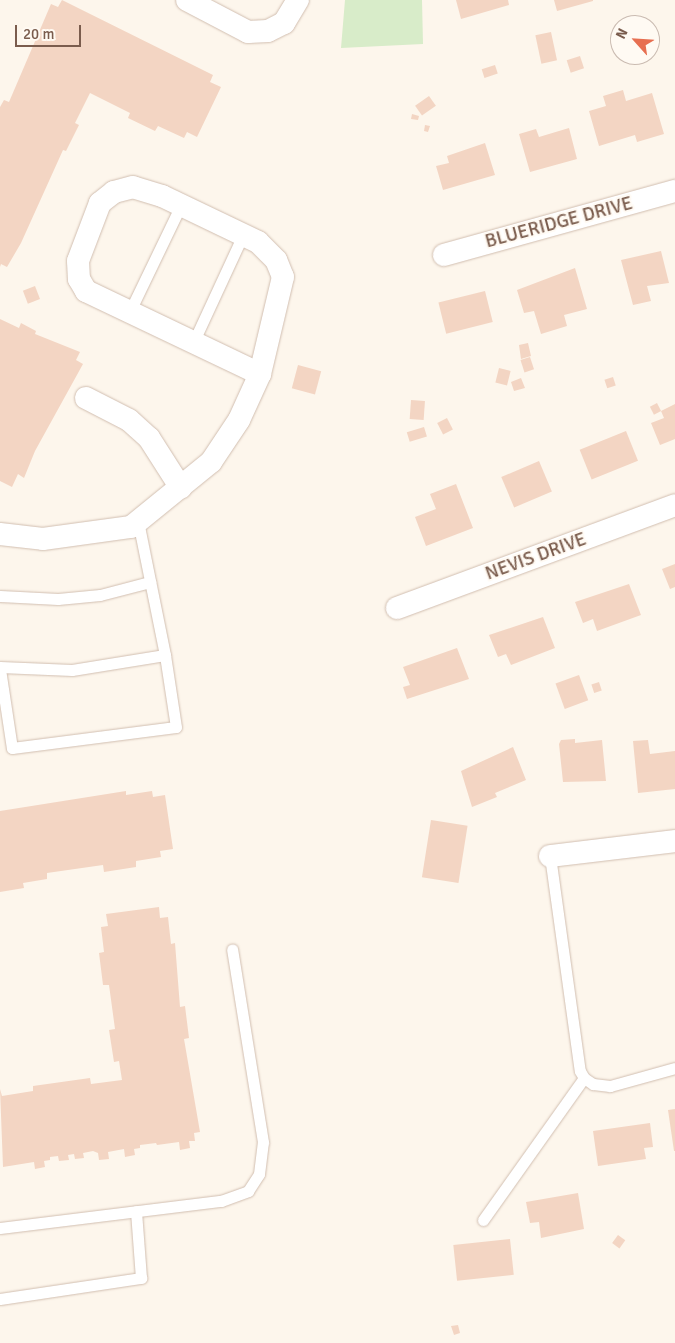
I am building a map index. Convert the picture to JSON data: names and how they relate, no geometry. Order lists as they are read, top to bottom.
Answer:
{
  "streets": {
    "street": ["BLUERIDGE DRIVE", "NEVIS DRIVE"]
  },
  "scale_bar": "20 m",
  "north": "top left"
}
